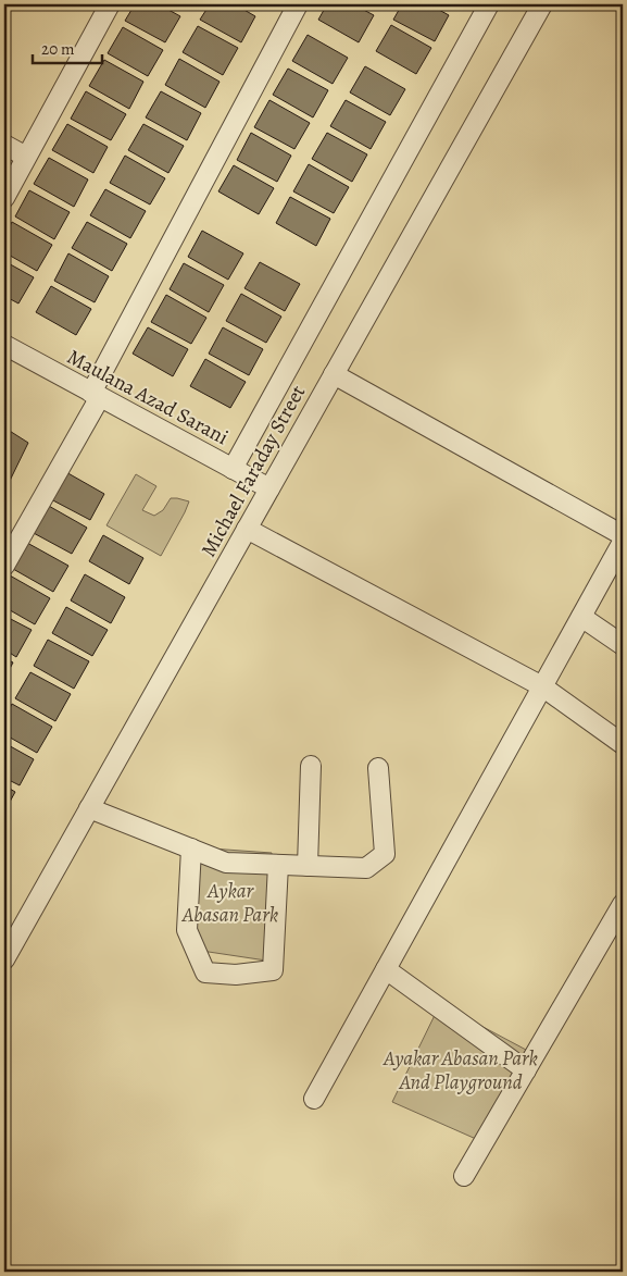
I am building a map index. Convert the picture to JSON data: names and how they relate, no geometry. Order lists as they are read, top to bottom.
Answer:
{
  "streets": {
    "street": ["Maulana Azad Sarani", "Michael Faraday Street"]
  },
  "crossings": [
    ["Maulana Azad Sarani", "Michael Faraday Street"]
  ],
  "parks": ["Aykar Abasan Park", "Ayakar Abasan Park And Playground"],
  "scale_bar": "20 m"
}
